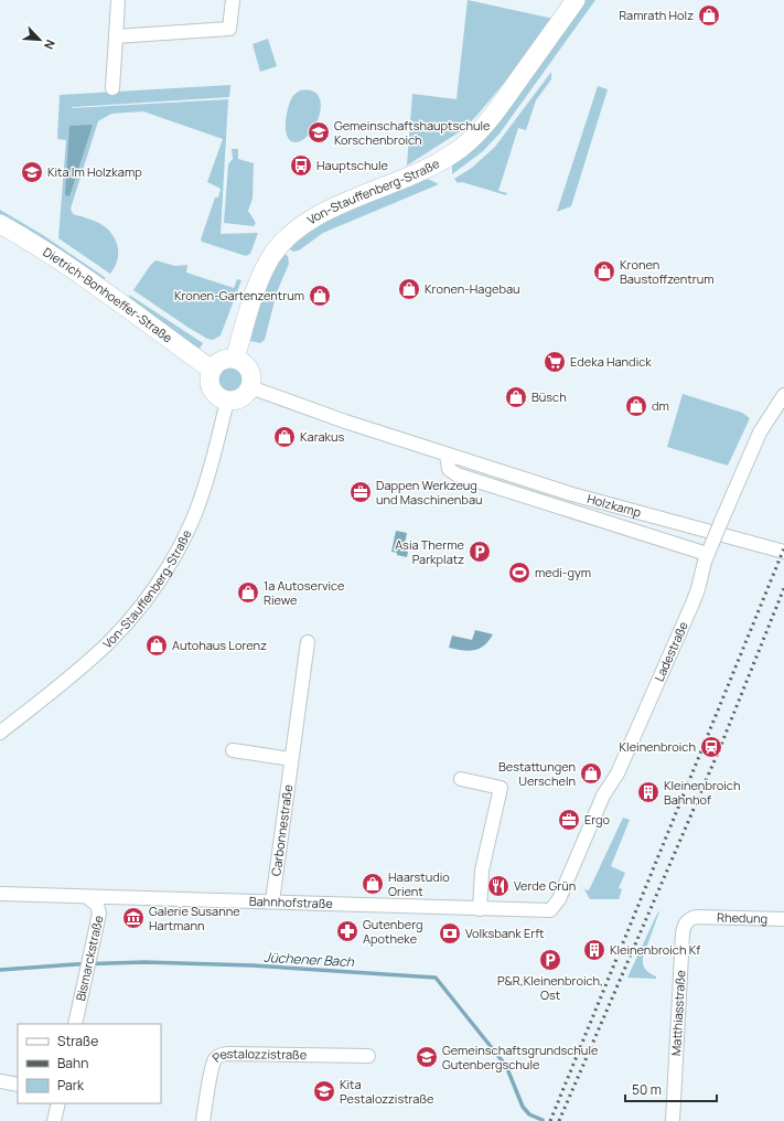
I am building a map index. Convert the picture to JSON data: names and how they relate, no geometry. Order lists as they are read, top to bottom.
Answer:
{
  "streets": {
    "street": [
      "Von-Stauffenberg-Straße",
      "Dietrich-Bonhoeffer-Straße",
      "Holzkamp",
      "Ladestraße",
      "Carbonnestraße",
      "Bahnhofstraße",
      "Rhedung",
      "Bismarckstraße",
      "Matthiasstraße",
      "Pestalozzistraße"
    ]
  },
  "crossings": [
    ["Von-Stauffenberg-Straße", "Dietrich-Bonhoeffer-Straße"],
    ["Von-Stauffenberg-Straße", "Holzkamp"],
    ["Dietrich-Bonhoeffer-Straße", "Holzkamp"],
    ["Holzkamp", "Ladestraße"],
    ["Ladestraße", "Bahnhofstraße"],
    ["Carbonnestraße", "Bahnhofstraße"],
    ["Bahnhofstraße", "Bismarckstraße"],
    ["Rhedung", "Matthiasstraße"]
  ],
  "water": ["Jüchener Bach"],
  "places": {
    "shop": [
      "Ramrath Holz",
      "Kronen Baustoffzentrum",
      "Kronen-Hagebau",
      "Kronen-Gartenzentrum",
      "Büsch",
      "dm",
      "Karakus",
      "1a Autoservice Riewe",
      "Autohaus Lorenz",
      "Bestattungen Uerscheln",
      "Haarstudio Orient"
    ],
    "school or university": [
      "Gemeinschaftshauptschule Korschenbroich",
      "Kita Im Holzkamp",
      "Gemeinschaftsgrundschule Gutenbergschule",
      "Kita Pestalozzistraße"
    ],
    "bus stop": ["Hauptschule"],
    "supermarket": ["Edeka Handick"],
    "office": ["Dappen Werkzeug und Maschinenbau", "Ergo"],
    "parking": ["Asia Therme Parkplatz", "P&R,Kleinenbroich, Ost"],
    "sports": ["medi-gym"],
    "station": ["Kleinenbroich"],
    "building": ["Kleinenbroich Bahnhof", "Kleinenbroich Kf"],
    "restaurant": ["Verde Grün"],
    "museum": ["Galerie Susanne Hartmann"],
    "pharmacy": ["Gutenberg Apotheke"],
    "bank": ["Volksbank Erft"]
  },
  "legend": ["Straße", "Bahn", "Park"],
  "scale_bar": "50 m",
  "north": "bottom right"
}
